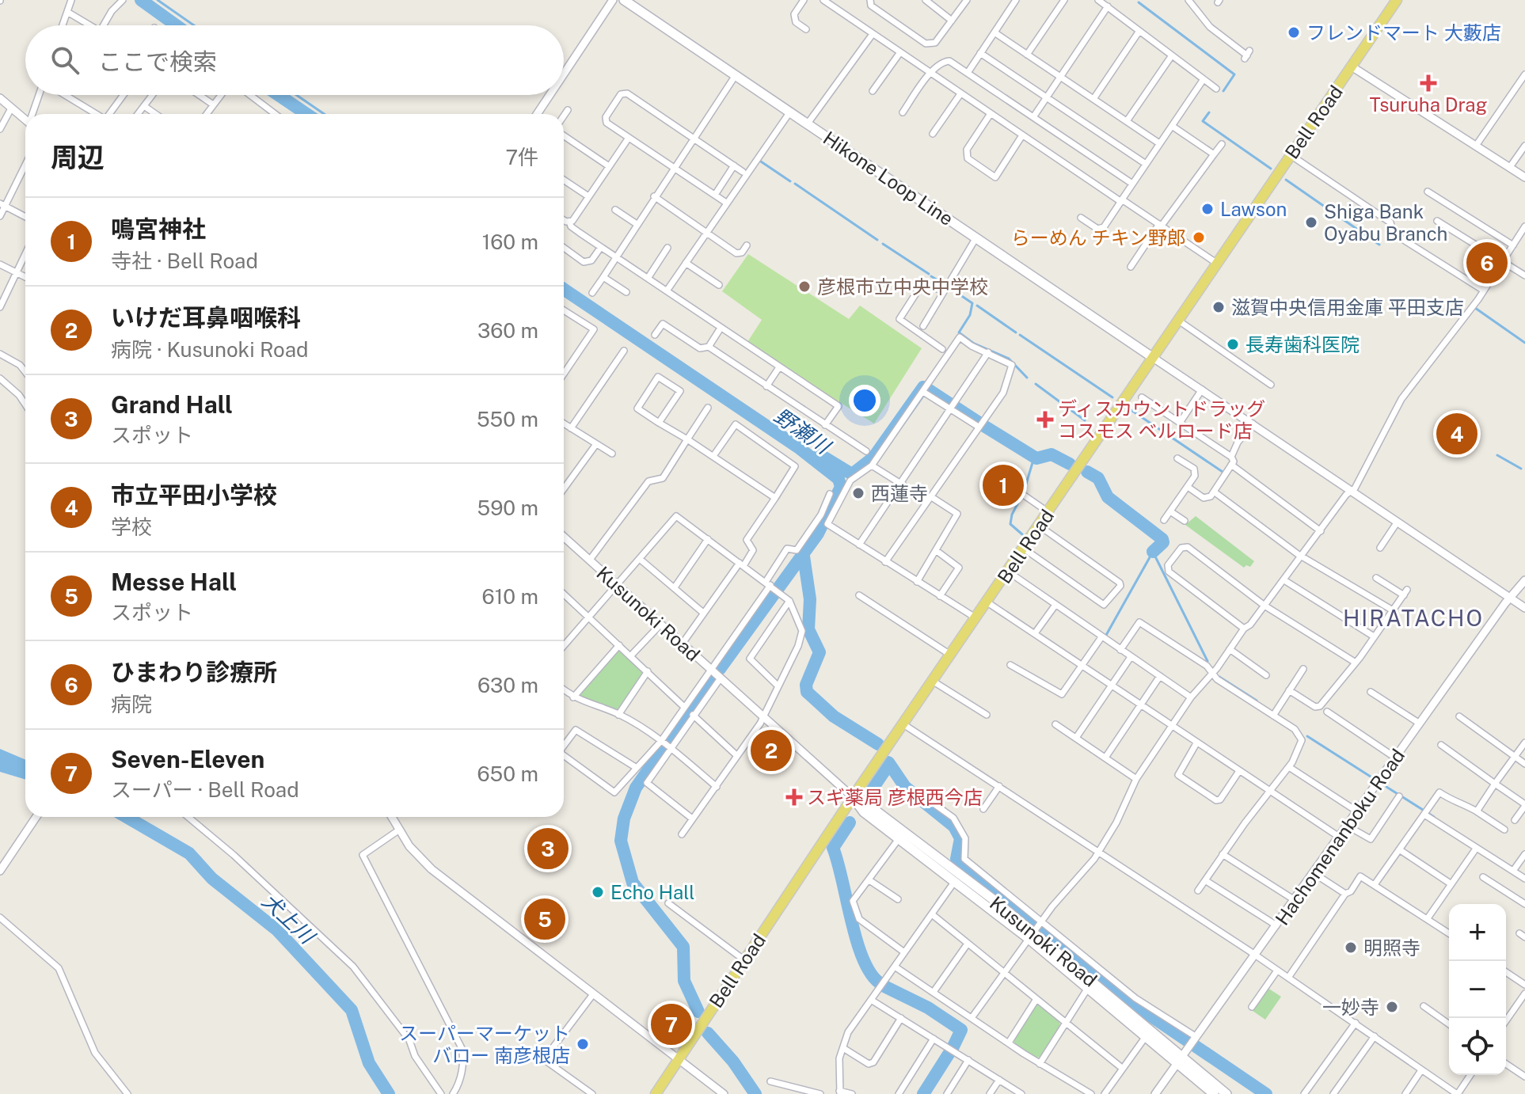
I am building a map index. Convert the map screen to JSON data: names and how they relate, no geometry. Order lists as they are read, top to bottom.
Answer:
{
  "streets": {
    "main road": ["Bell Road", "Hikone Loop Line", "Kusunoki Road"],
    "street": ["Hachomenanboku Road"]
  },
  "crossings": [
    ["Bell Road", "Hikone Loop Line"],
    ["Bell Road", "Kusunoki Road"],
    ["Kusunoki Road", "Hachomenanboku Road"]
  ],
  "districts": ["HIRATACHO"],
  "water": ["野瀬川", "犬上川"],
  "places": {
    "other": [
      "フレンドマート 大藪店",
      "Lawson",
      "Shiga Bank Oyabu Branch",
      "らーめん チキン野郎",
      "彦根市立中央中学校",
      "滋賀中央信用金庫 平田支店",
      "長寿歯科医院",
      "西蓮寺",
      "Echo Hall",
      "明照寺",
      "一妙寺",
      "スーパーマーケット バロー 南彦根店"
    ],
    "health": ["Tsuruha Drag", "ディスカウントドラッグ コスモス ベルロード店", "スギ薬局 彦根西今店"]
  },
  "page": {
    "search": "ここで検索",
    "heading": ["周辺", "7件"],
    "list": [
      {
        "mark": "1",
        "name": "鳴宮神社",
        "note": "寺社 · Bell Road",
        "value": "160 m"
      },
      {
        "mark": "2",
        "name": "いけだ耳鼻咽喉科",
        "note": "病院 · Kusunoki Road",
        "value": "360 m"
      },
      {
        "mark": "3",
        "name": "Grand Hall",
        "note": "スポット",
        "value": "550 m"
      },
      {
        "mark": "4",
        "name": "市立平田小学校",
        "note": "学校",
        "value": "590 m"
      },
      {
        "mark": "5",
        "name": "Messe Hall",
        "note": "スポット",
        "value": "610 m"
      },
      {
        "mark": "6",
        "name": "ひまわり診療所",
        "note": "病院",
        "value": "630 m"
      },
      {
        "mark": "7",
        "name": "Seven-Eleven",
        "note": "スーパー · Bell Road",
        "value": "650 m"
      }
    ],
    "pins": [
      "6",
      "4",
      "1",
      "2",
      "3",
      "5",
      "7"
    ],
    "map_buttons": ["+", "−"]
  }
}
